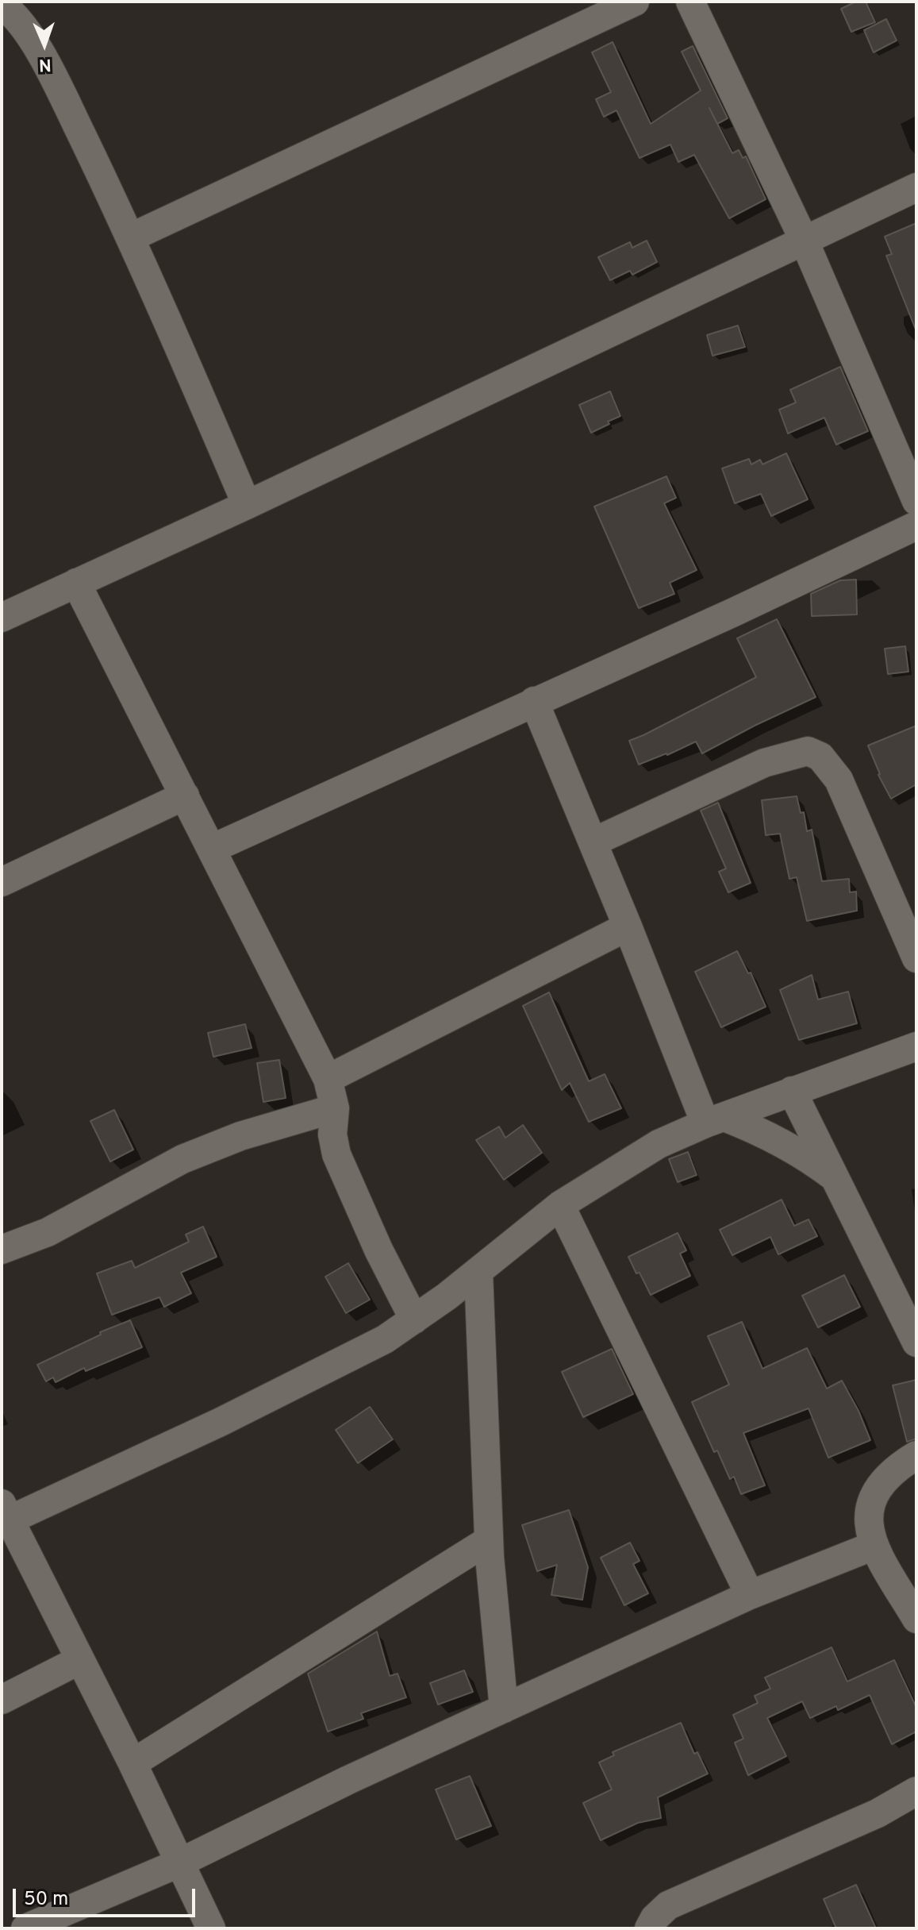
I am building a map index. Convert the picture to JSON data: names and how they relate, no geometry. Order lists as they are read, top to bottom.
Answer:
{
  "scale_bar": "50 m",
  "north": "bottom"
}
